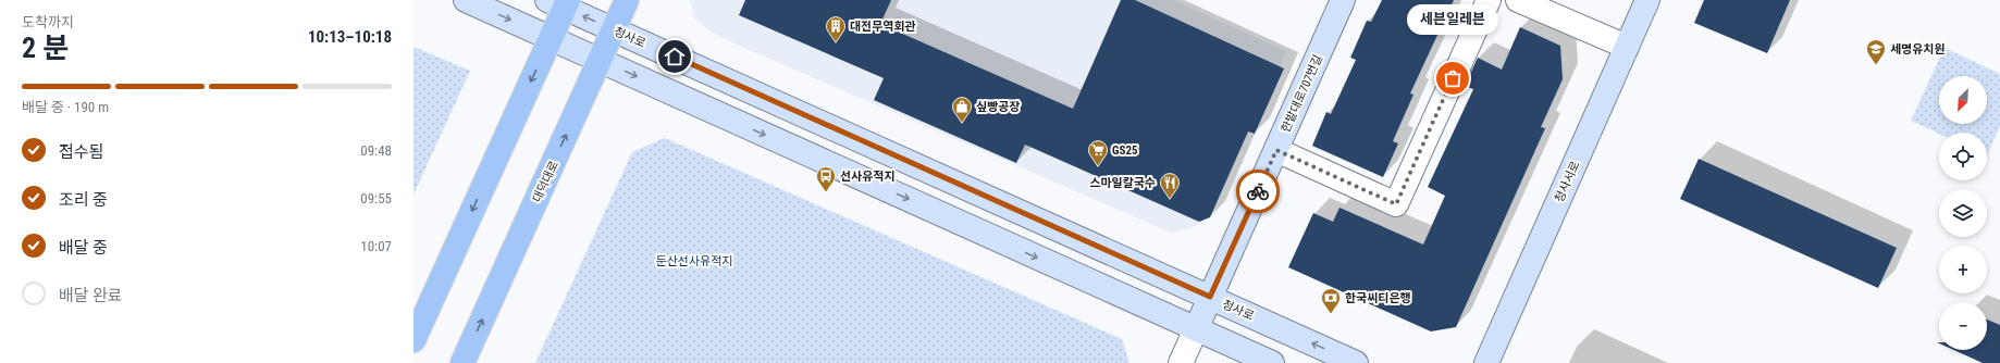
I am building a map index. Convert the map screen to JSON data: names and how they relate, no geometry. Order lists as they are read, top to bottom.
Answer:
{
  "streets": {
    "main road": ["대덕대로"],
    "street": ["청사로", "한밭대로707번길", "청사서로"]
  },
  "crossings": [
    ["청사로", "한밭대로707번길"],
    ["청사로", "대덕대로"]
  ],
  "parks": ["둔산선사유적지"],
  "places": {
    "building": ["대전무역회관"],
    "school or university": ["세명유치원"],
    "other": ["세븐일레븐"],
    "shop": ["싶빵공장"],
    "supermarket": ["GS25"],
    "bus stop": ["선사유적지"],
    "restaurant": ["스마일칼국수"],
    "bank": ["한국씨티은행"]
  },
  "north": "bottom left",
  "page": {
    "heading": ["2 분", "도착까지", "10:13–10:18"],
    "bubble": "세븐일레븐",
    "bar": "배달 중 · 190 m",
    "map_buttons": ["+", "−"],
    "list": [
      ["접수됨", "09:48"],
      ["조리 중", "09:55"],
      ["배달 중", "10:07"],
      "배달 완료"
    ]
  }
}
